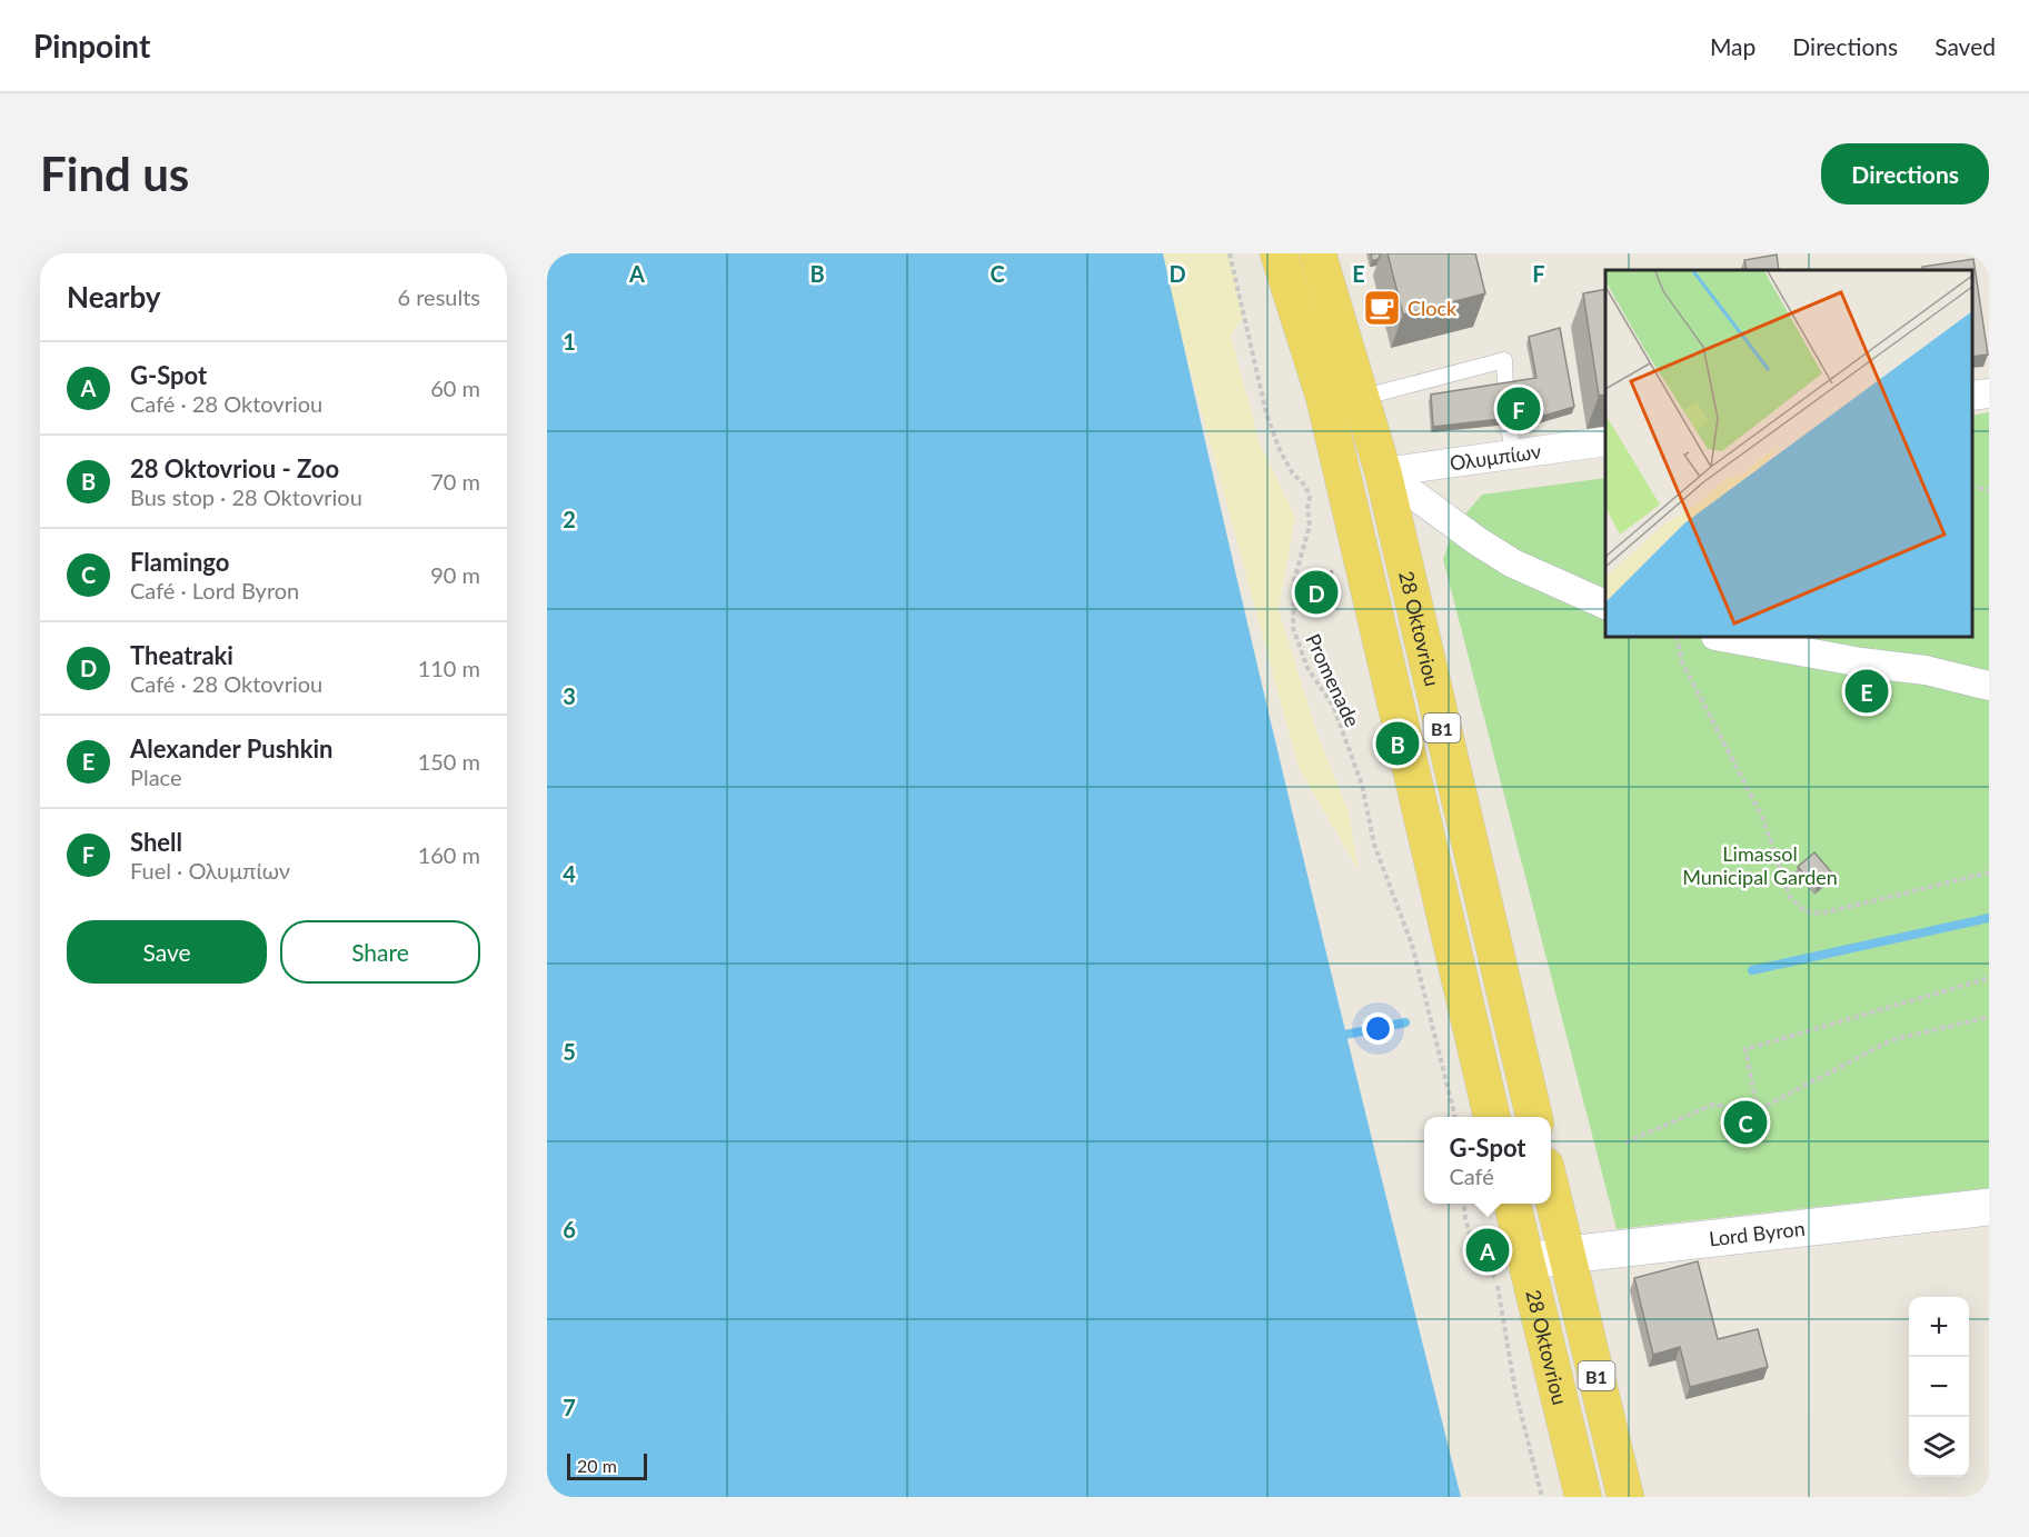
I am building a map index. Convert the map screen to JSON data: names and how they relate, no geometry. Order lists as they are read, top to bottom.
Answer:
{
  "streets": {
    "main road": ["28 Oktovriou", "B1"],
    "street": ["Ολυμπίων", "Lord Byron"],
    "path": ["Promenade"]
  },
  "crossings": [
    ["Ολυμπίων", "28 Oktovriou"],
    ["28 Oktovriou", "Lord Byron"]
  ],
  "parks": ["Limassol Municipal Garden"],
  "places": {
    "cafe": ["Clock"]
  },
  "scale_bar": "20 m",
  "page": {
    "header": "Pinpoint",
    "nav": ["Map", "Directions", "Saved"],
    "buttons": [
      "Directions",
      ["Save", "Share"]
    ],
    "title": "Find us",
    "heading": ["Nearby", "6 results"],
    "list": [
      {
        "mark": "A",
        "name": "G-Spot",
        "note": "Café · 28 Oktovriou",
        "value": "60 m"
      },
      {
        "mark": "B",
        "name": "28 Oktovriou - Zoo",
        "note": "Bus stop · 28 Oktovriou",
        "value": "70 m"
      },
      {
        "mark": "C",
        "name": "Flamingo",
        "note": "Café · Lord Byron",
        "value": "90 m"
      },
      {
        "mark": "D",
        "name": "Theatraki",
        "note": "Café · 28 Oktovriou",
        "value": "110 m"
      },
      {
        "mark": "E",
        "name": "Alexander Pushkin",
        "note": "Place",
        "value": "150 m"
      },
      {
        "mark": "F",
        "name": "Shell",
        "note": "Fuel · Ολυμπίων",
        "value": "160 m"
      }
    ],
    "pins": [
      "F",
      "D",
      "E",
      "B",
      "C",
      "A"
    ],
    "popup": ["G-Spot", "Café"],
    "map_buttons": ["+", "−"],
    "scale": "20 m"
  },
  "grid": {
    "columns": [
      "A",
      "B",
      "C",
      "D",
      "E",
      "F"
    ],
    "rows": [
      "1",
      "2",
      "3",
      "4",
      "5",
      "6",
      "7"
    ]
  }
}
